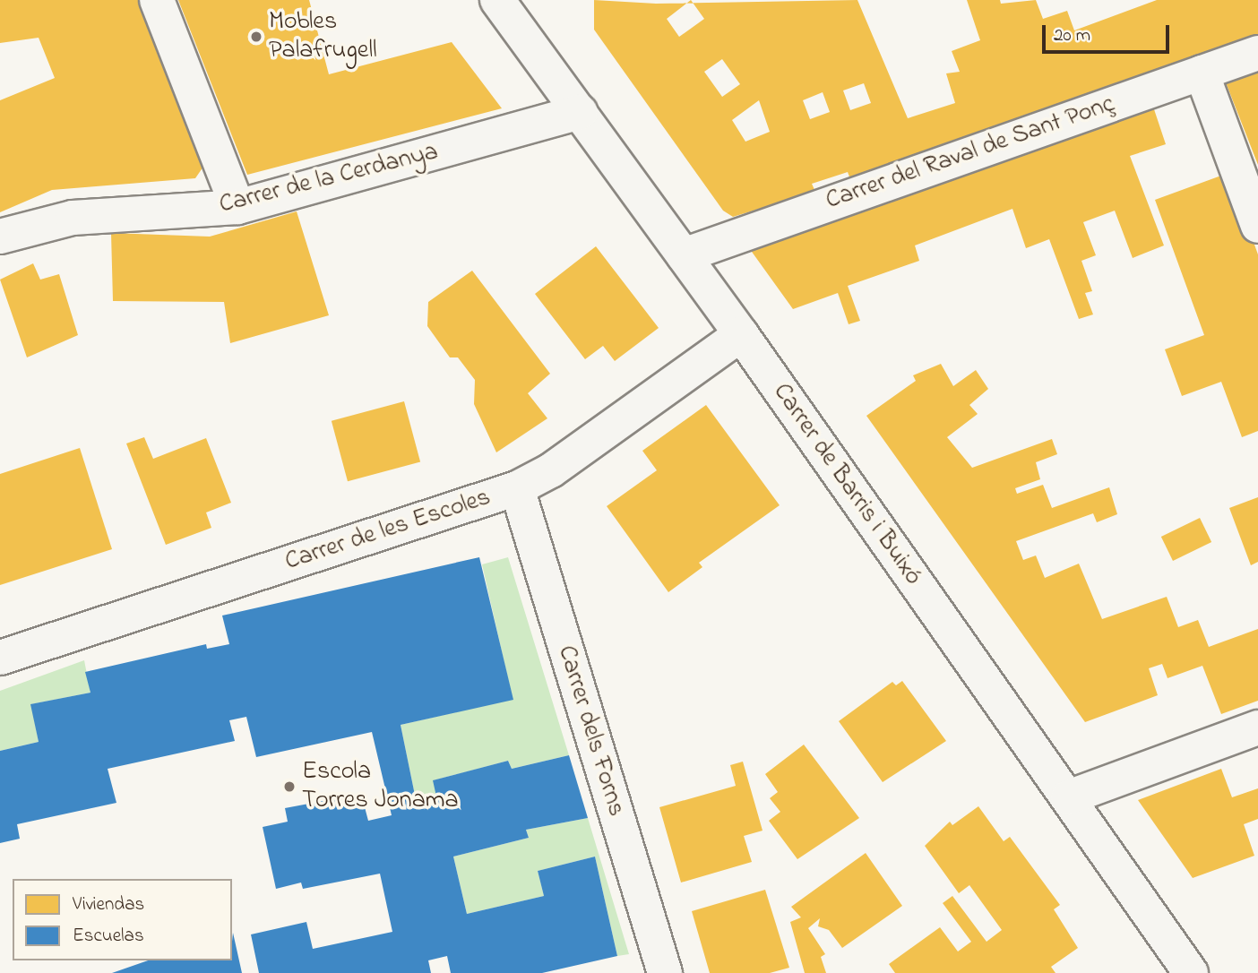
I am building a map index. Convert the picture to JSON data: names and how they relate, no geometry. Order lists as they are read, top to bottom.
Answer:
{
  "streets": {
    "street": [
      "Carrer del Raval de Sant Ponç",
      "Carrer de la Cerdanya",
      "Carrer de Barris i Buixó",
      "Carrer de les Escoles",
      "Carrer dels Forns"
    ]
  },
  "crossings": [
    ["Carrer del Raval de Sant Ponç", "Carrer de Barris i Buixó"],
    ["Carrer de la Cerdanya", "Carrer de Barris i Buixó"],
    ["Carrer de Barris i Buixó", "Carrer de les Escoles"],
    ["Carrer de les Escoles", "Carrer dels Forns"]
  ],
  "places": ["Mobles Palafrugell", "Escola Torres Jonama"],
  "legend": ["Viviendas", "Escuelas"],
  "scale_bar": "20 m"
}
